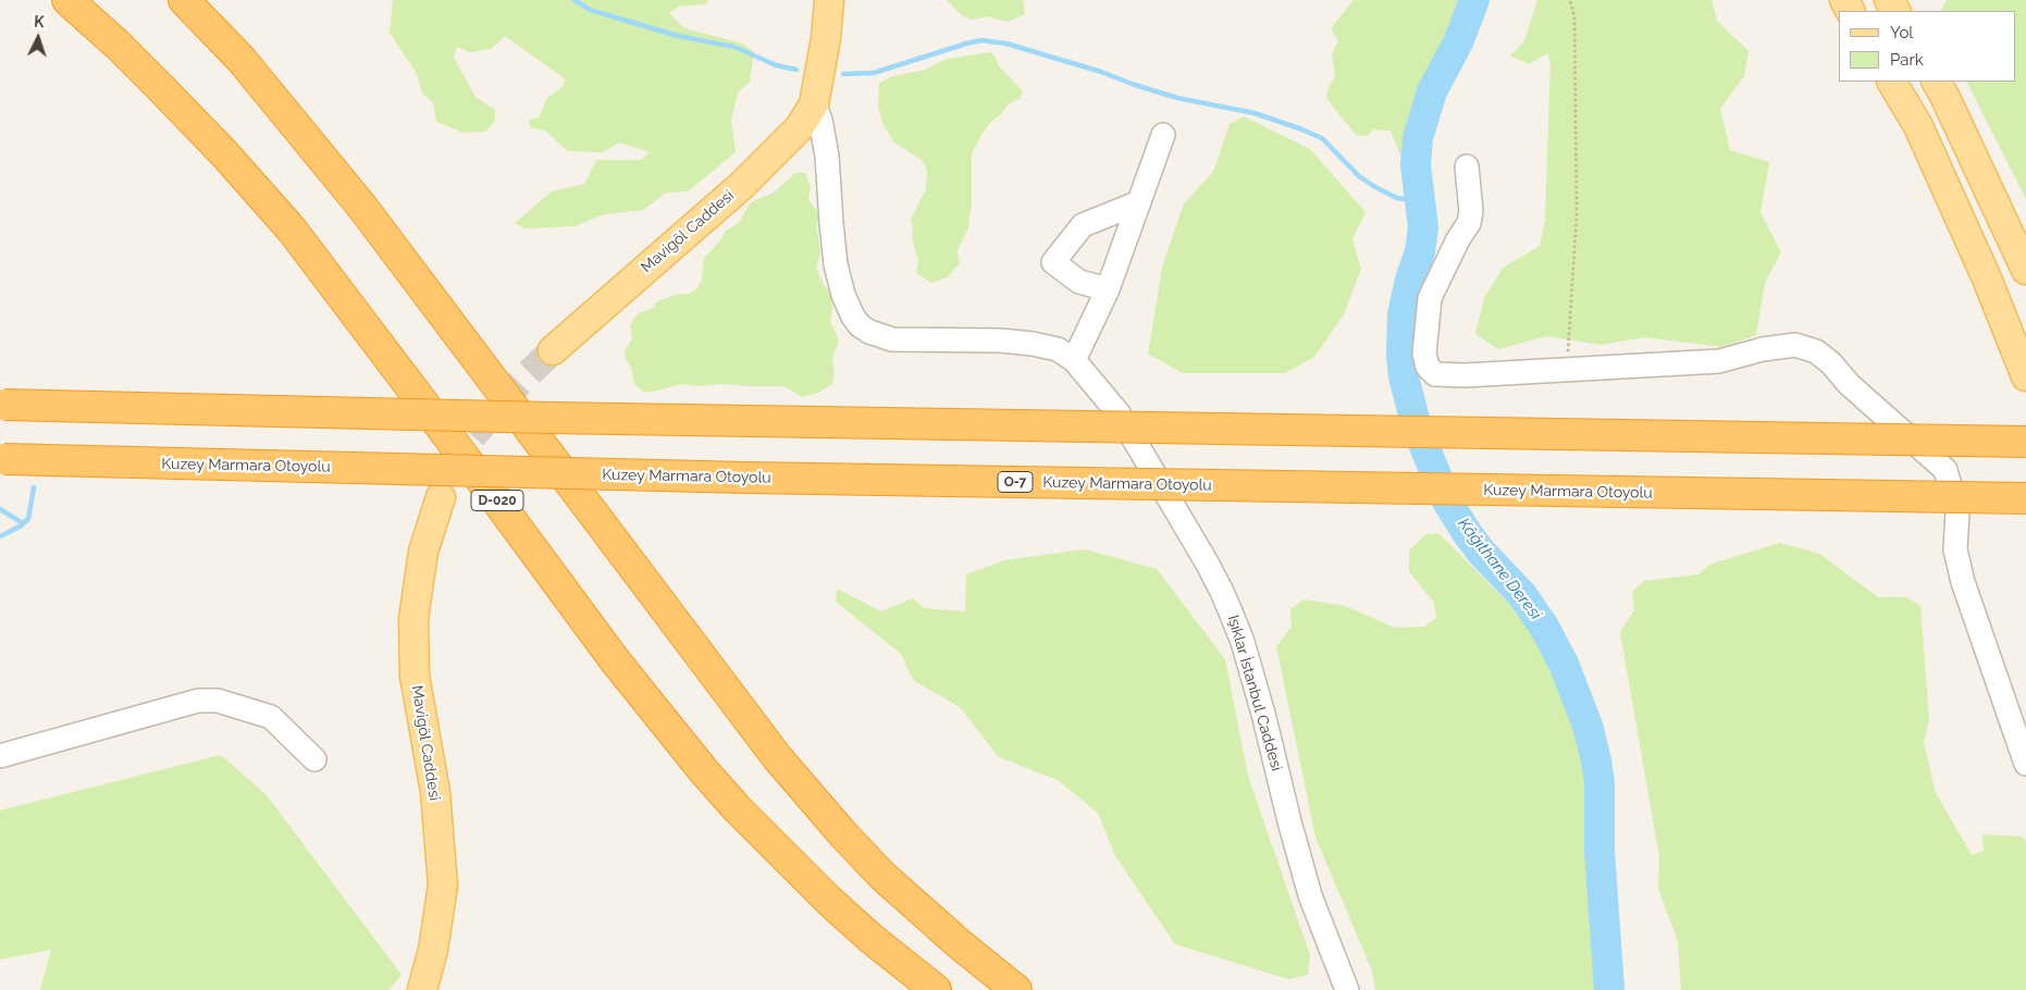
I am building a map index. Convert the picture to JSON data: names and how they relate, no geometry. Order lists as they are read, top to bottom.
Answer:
{
  "streets": {
    "highway": ["Kuzey Marmara Otoyolu", "O-7", "D-020"],
    "main road": ["Mavigöl Caddesi"],
    "street": ["Işıklar İstanbul Caddesi"]
  },
  "crossings": [
    ["Mavigöl Caddesi", "Işıklar İstanbul Caddesi"]
  ],
  "water": ["Kâğıthane Deresi"],
  "legend": ["Yol", "Park"],
  "north": "top"
}
